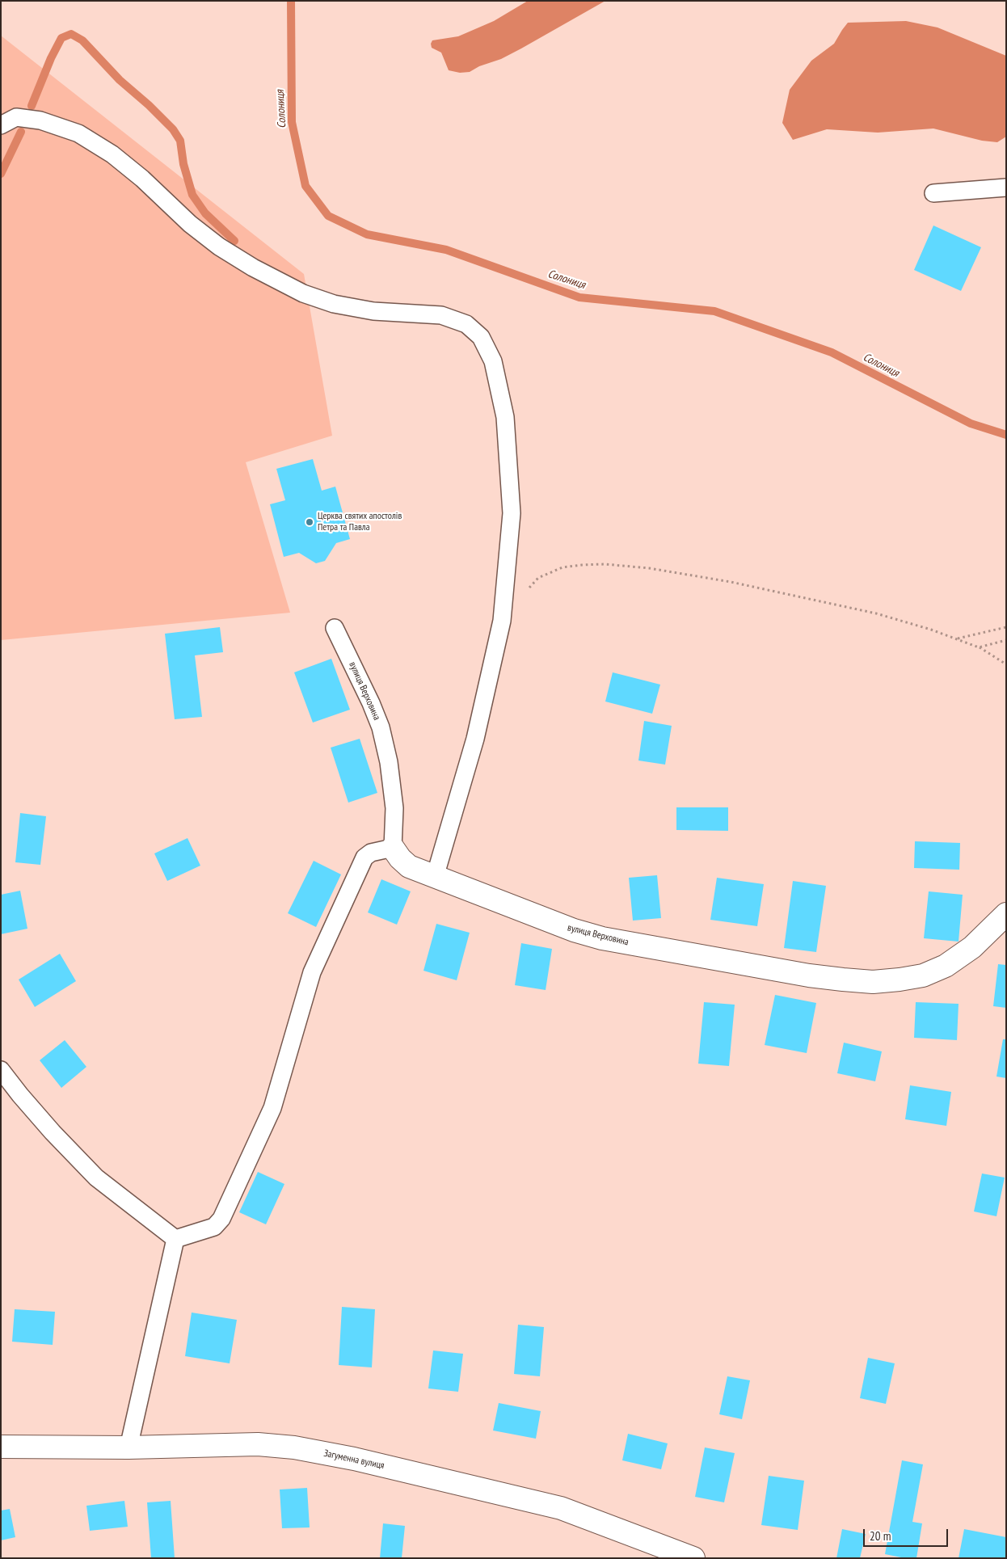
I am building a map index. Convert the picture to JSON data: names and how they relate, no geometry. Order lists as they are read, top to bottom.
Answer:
{
  "streets": {
    "street": ["вулиця Верховина", "Загуменна вулиця"]
  },
  "water": ["Солониця"],
  "places": ["Церква святих апостолів Петра та Павла"],
  "scale_bar": "20 m"
}
